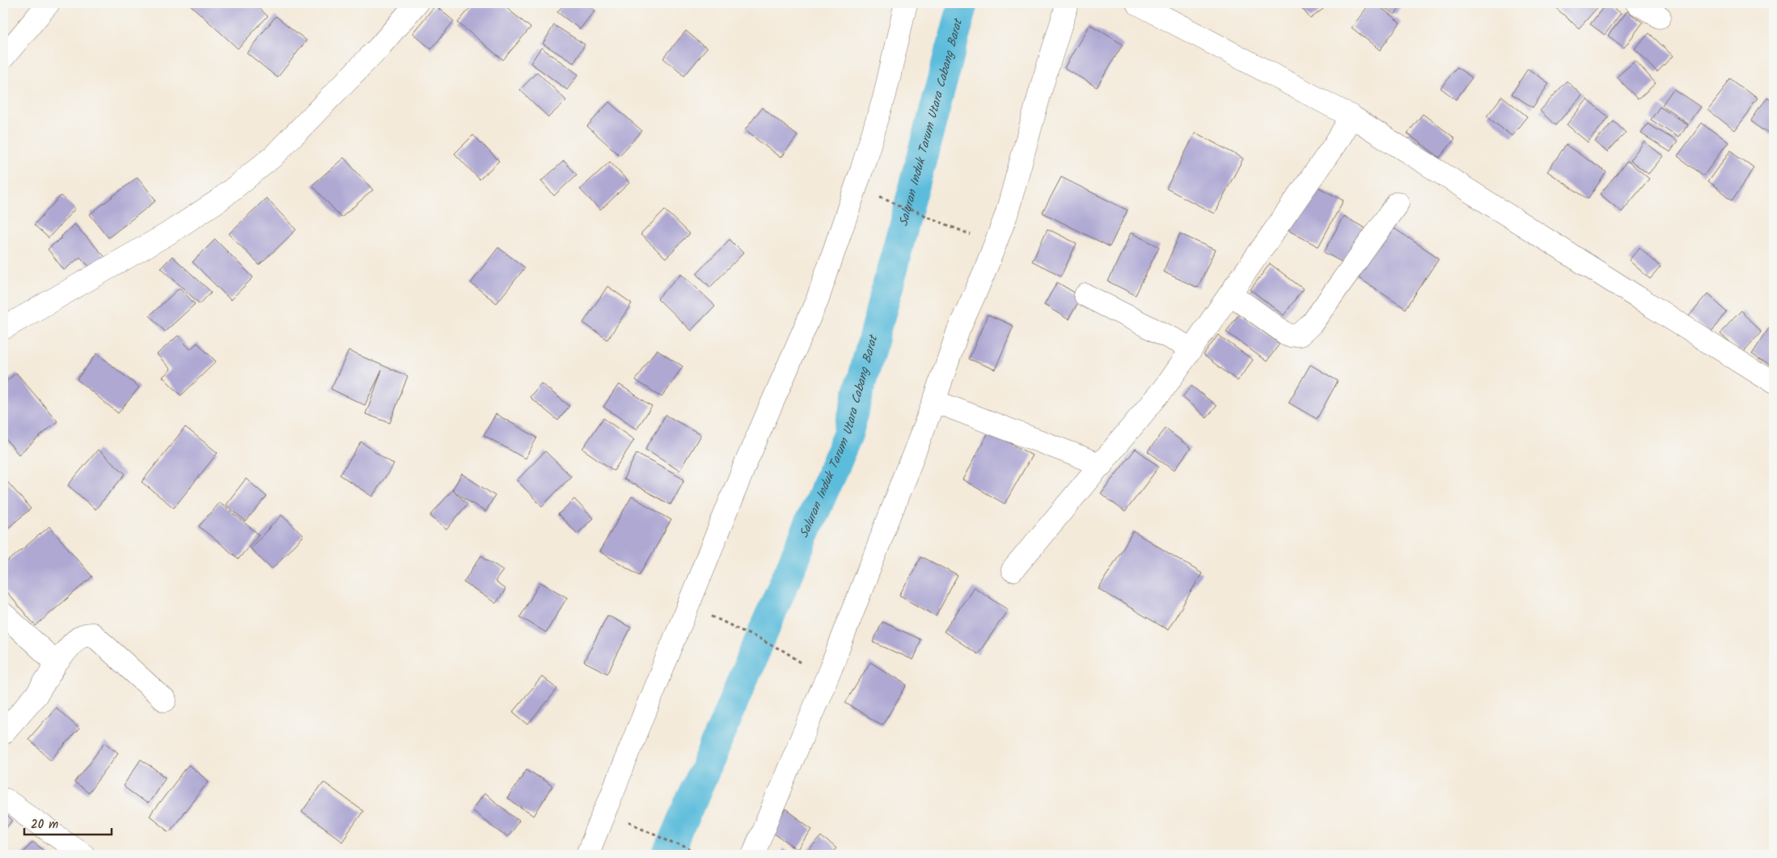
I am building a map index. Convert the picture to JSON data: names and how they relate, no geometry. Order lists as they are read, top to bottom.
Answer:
{
  "water": ["Saluran Induk Tarum Utara Cabang Barat"],
  "scale_bar": "20 m"
}
